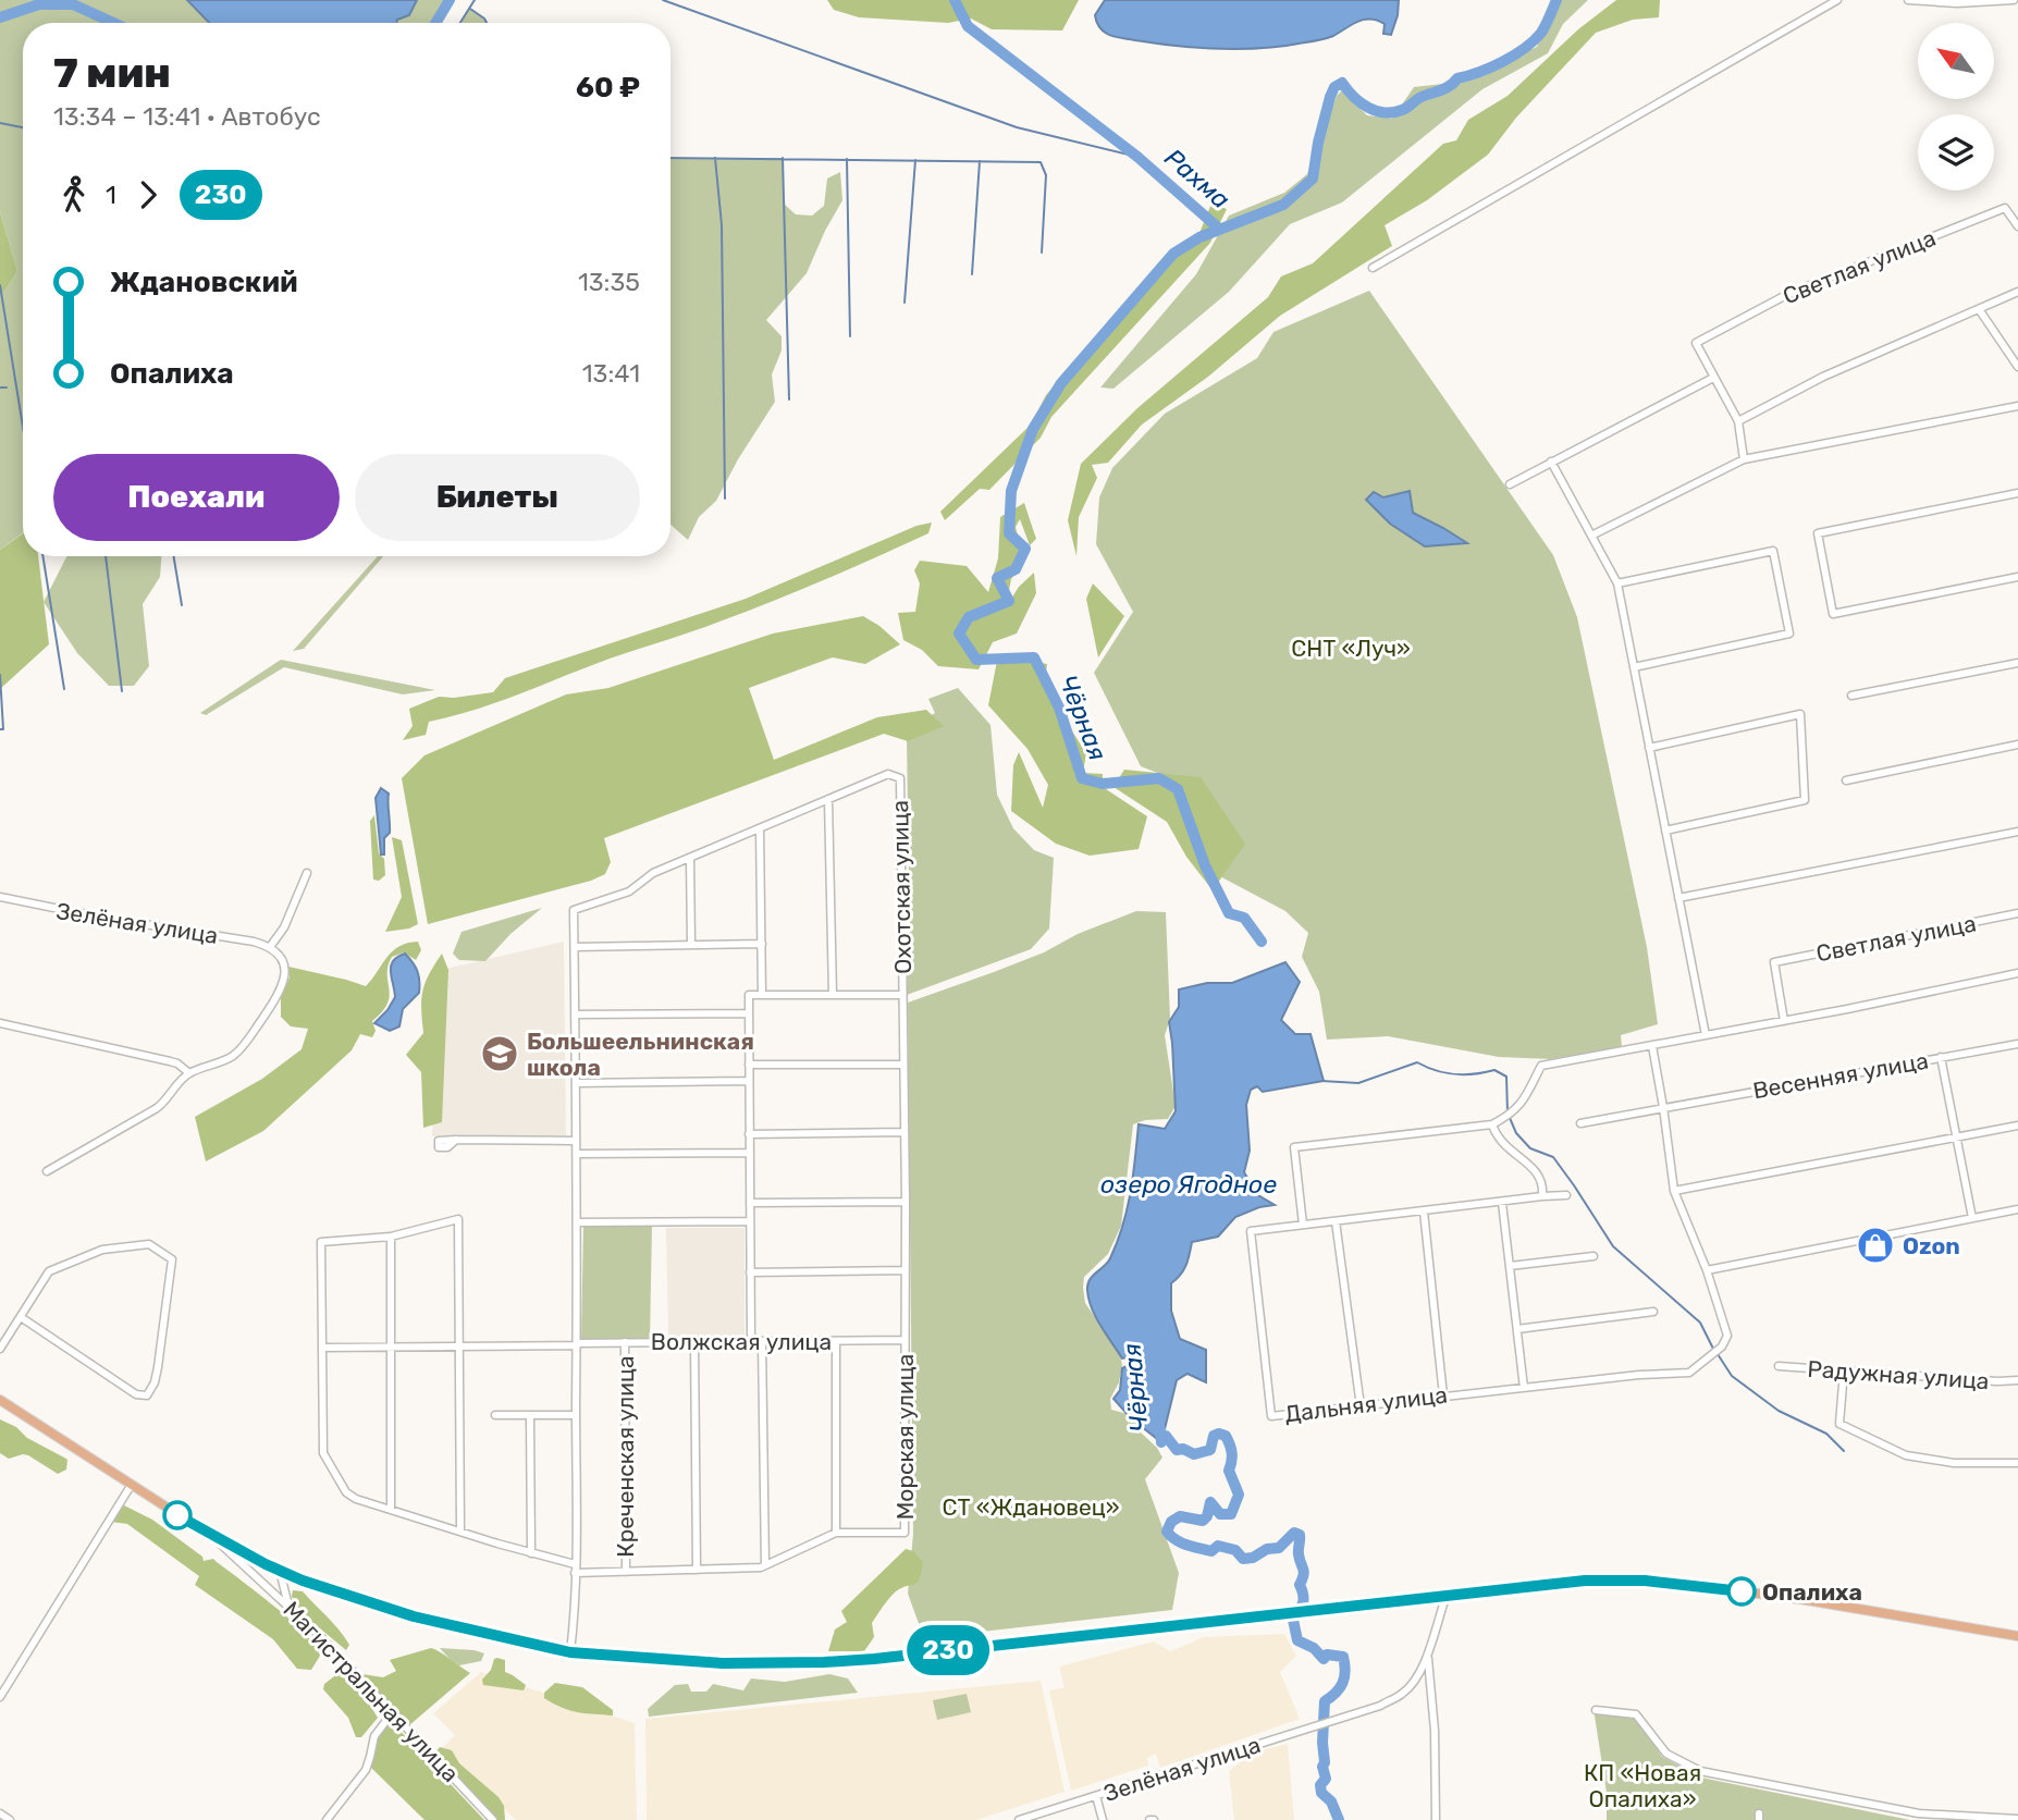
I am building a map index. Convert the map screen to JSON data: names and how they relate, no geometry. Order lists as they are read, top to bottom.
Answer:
{
  "streets": {
    "street": [
      "Светлая улица",
      "Охотская улица",
      "Зелёная улица",
      "Весенняя улица",
      "Волжская улица",
      "Радужная улица",
      "Дальняя улица",
      "Морская улица",
      "Креченская улица",
      "Магистральная улица"
    ]
  },
  "crossings": [
    ["Охотская улица", "Морская улица"],
    ["Волжская улица", "Морская улица"],
    ["Волжская улица", "Креченская улица"]
  ],
  "water": ["Рахма", "Чёрная", "озеро Ягодное"],
  "parks": ["СНТ «Луч»", "СТ «Ждановец»", "КП «Новая Опалиха»"],
  "places": {
    "school or university": ["Большеельнинская школа"],
    "shop": ["Ozon"],
    "other": ["Опалиха"]
  },
  "lines": ["bus line 230"],
  "north": "top left",
  "page": {
    "on_map": "230",
    "heading": ["7 мин", "13:34 – 13:41 · Автобус", "60 ₽"],
    "legs": ["1", "230"],
    "list": [
      {
        "name": "Ждановский",
        "value": "13:35"
      },
      {
        "name": "Опалиха",
        "value": "13:41"
      }
    ],
    "buttons": ["Поехали", "Билеты"]
  }
}
